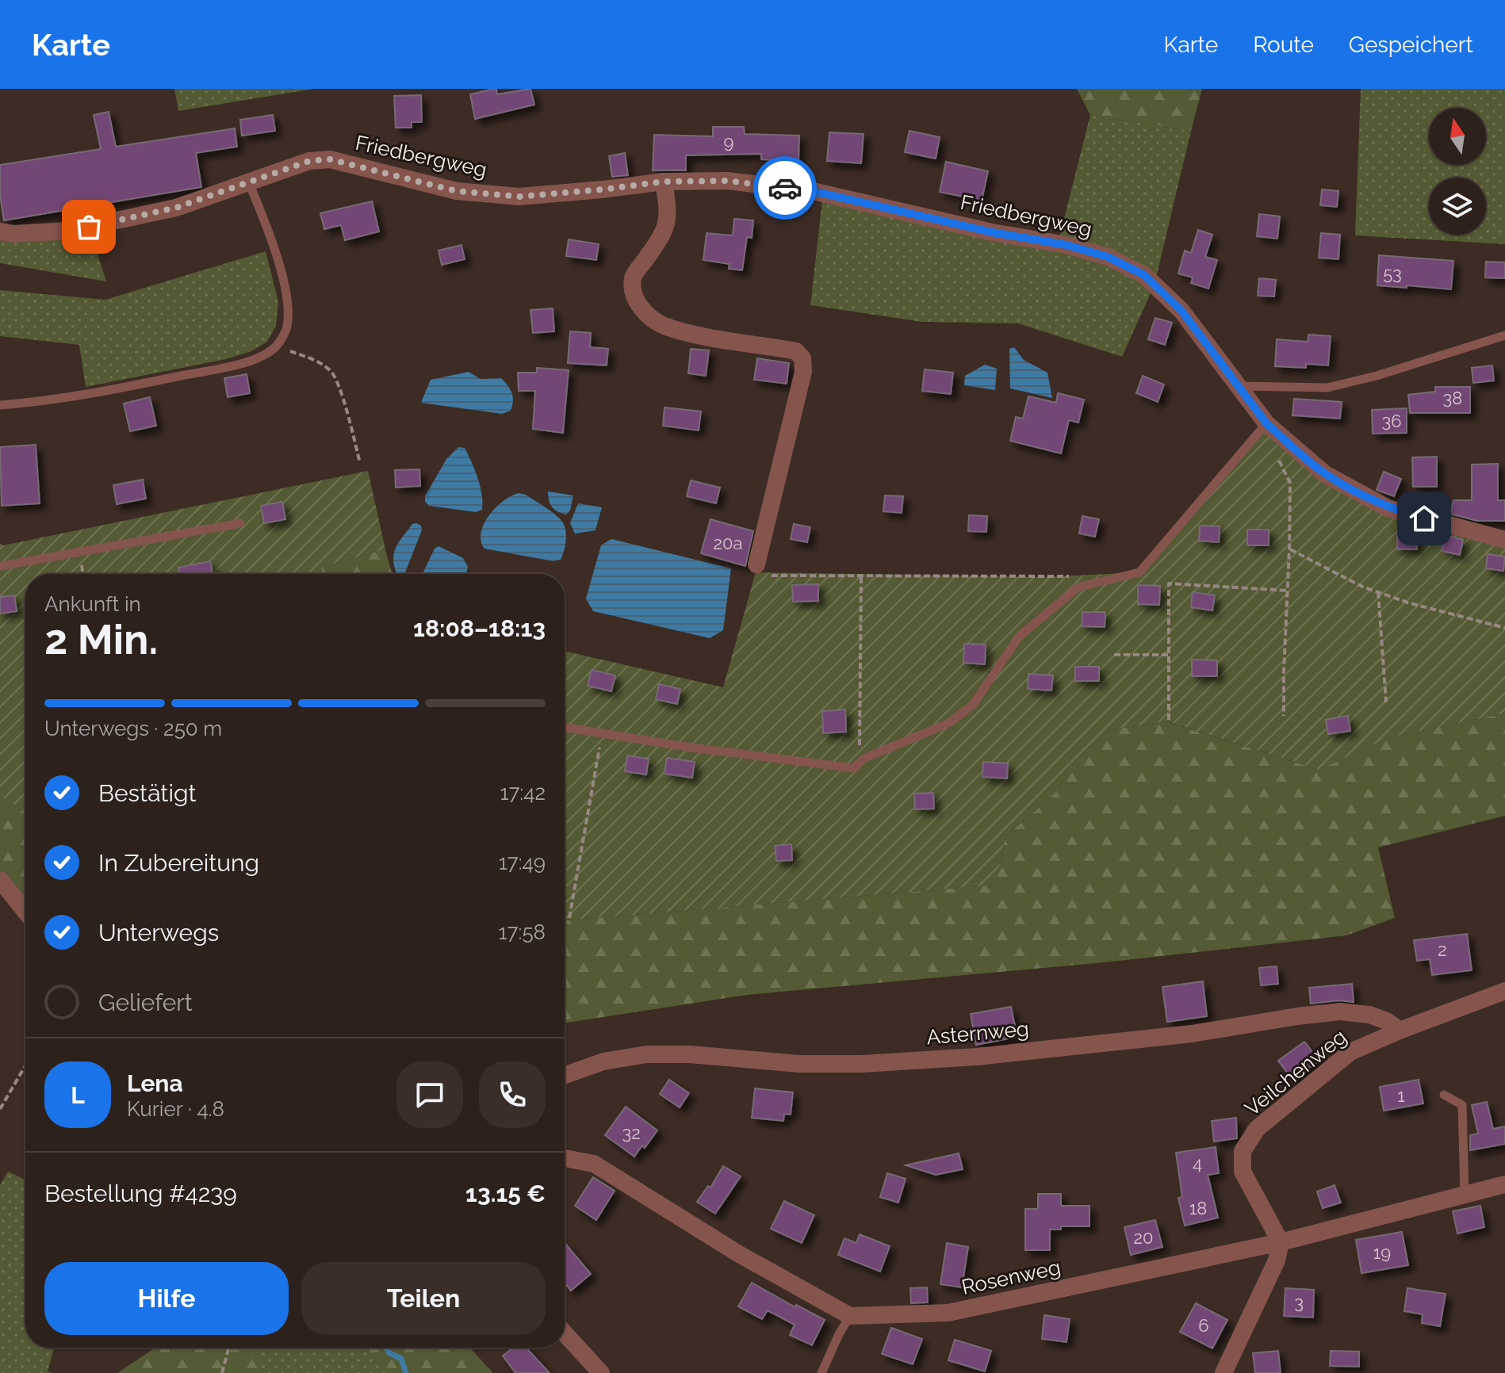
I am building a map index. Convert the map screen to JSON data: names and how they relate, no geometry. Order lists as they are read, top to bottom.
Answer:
{
  "streets": {
    "street": [
      "Friedbergweg",
      "Asternweg",
      "Veilchenweg",
      "Rosenweg"
    ]
  },
  "crossings": [
    ["Asternweg", "Veilchenweg"],
    ["Veilchenweg", "Rosenweg"]
  ],
  "house_numbers": [
    "9",
    "53",
    "38",
    "36",
    "20a",
    "2",
    "1",
    "32",
    "4",
    "18",
    "20",
    "19",
    "3",
    "6"
  ],
  "north": "top",
  "page": {
    "header": "Karte",
    "nav": ["Karte", "Route", "Gespeichert"],
    "heading": ["2 Min.", "Ankunft in", "18:08–18:13"],
    "panel": [
      "Lena",
      "Kurier · 4.8",
      "Bestellung #4239",
      "13.15 €"
    ],
    "bar": "Unterwegs · 250 m",
    "list": [
      ["Bestätigt", "17:42"],
      ["In Zubereitung", "17:49"],
      ["Unterwegs", "17:58"],
      "Geliefert"
    ],
    "round": "L",
    "buttons": ["Hilfe", "Teilen"]
  }
}
